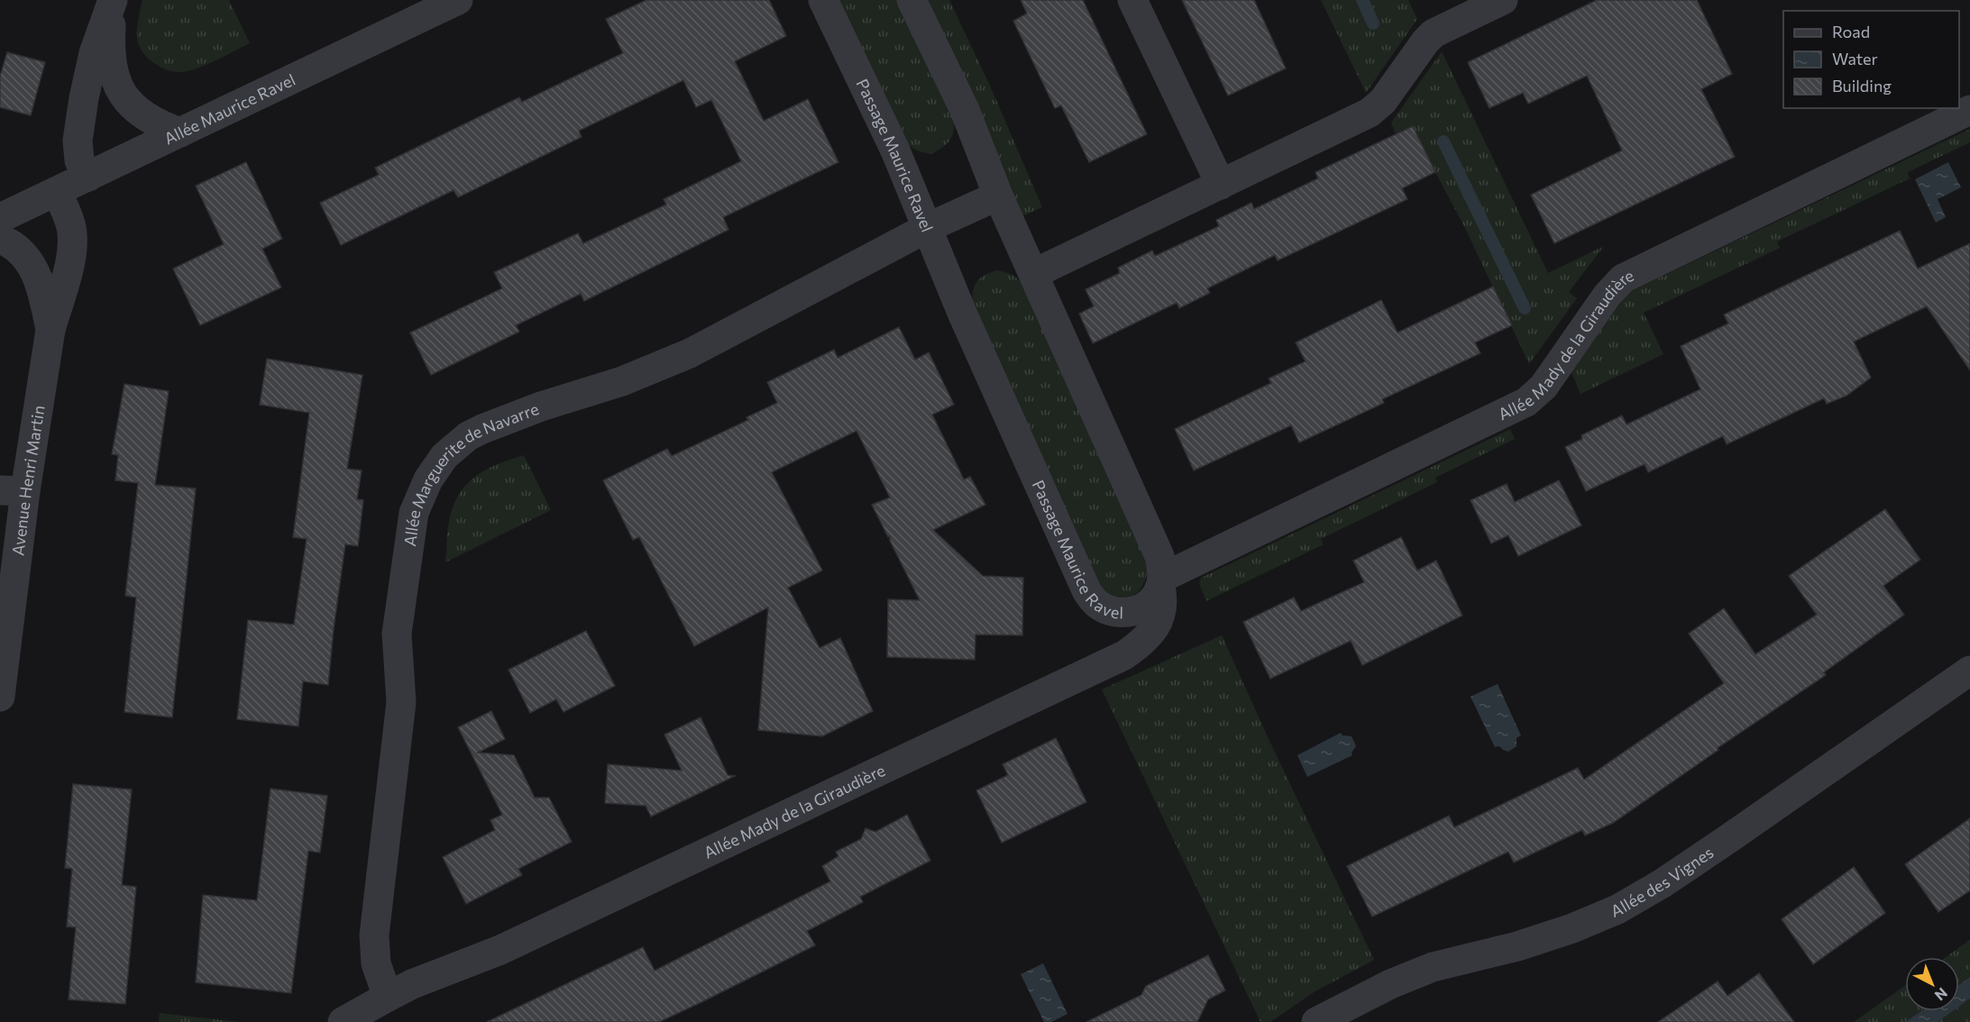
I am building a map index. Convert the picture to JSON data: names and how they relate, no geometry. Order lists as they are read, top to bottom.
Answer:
{
  "streets": {
    "street": [
      "Allée Maurice Ravel",
      "Passage Maurice Ravel",
      "Allée Mady de la Giraudière",
      "Allée Marguerite de Navarre",
      "Avenue Henri Martin",
      "Allée des Vignes"
    ]
  },
  "crossings": [
    ["Allée Maurice Ravel", "Avenue Henri Martin"],
    ["Passage Maurice Ravel", "Allée Mady de la Giraudière"],
    ["Passage Maurice Ravel", "Allée Marguerite de Navarre"],
    ["Allée Mady de la Giraudière", "Allée Marguerite de Navarre"]
  ],
  "legend": ["Road", "Water", "Building"],
  "north": "bottom right"
}
